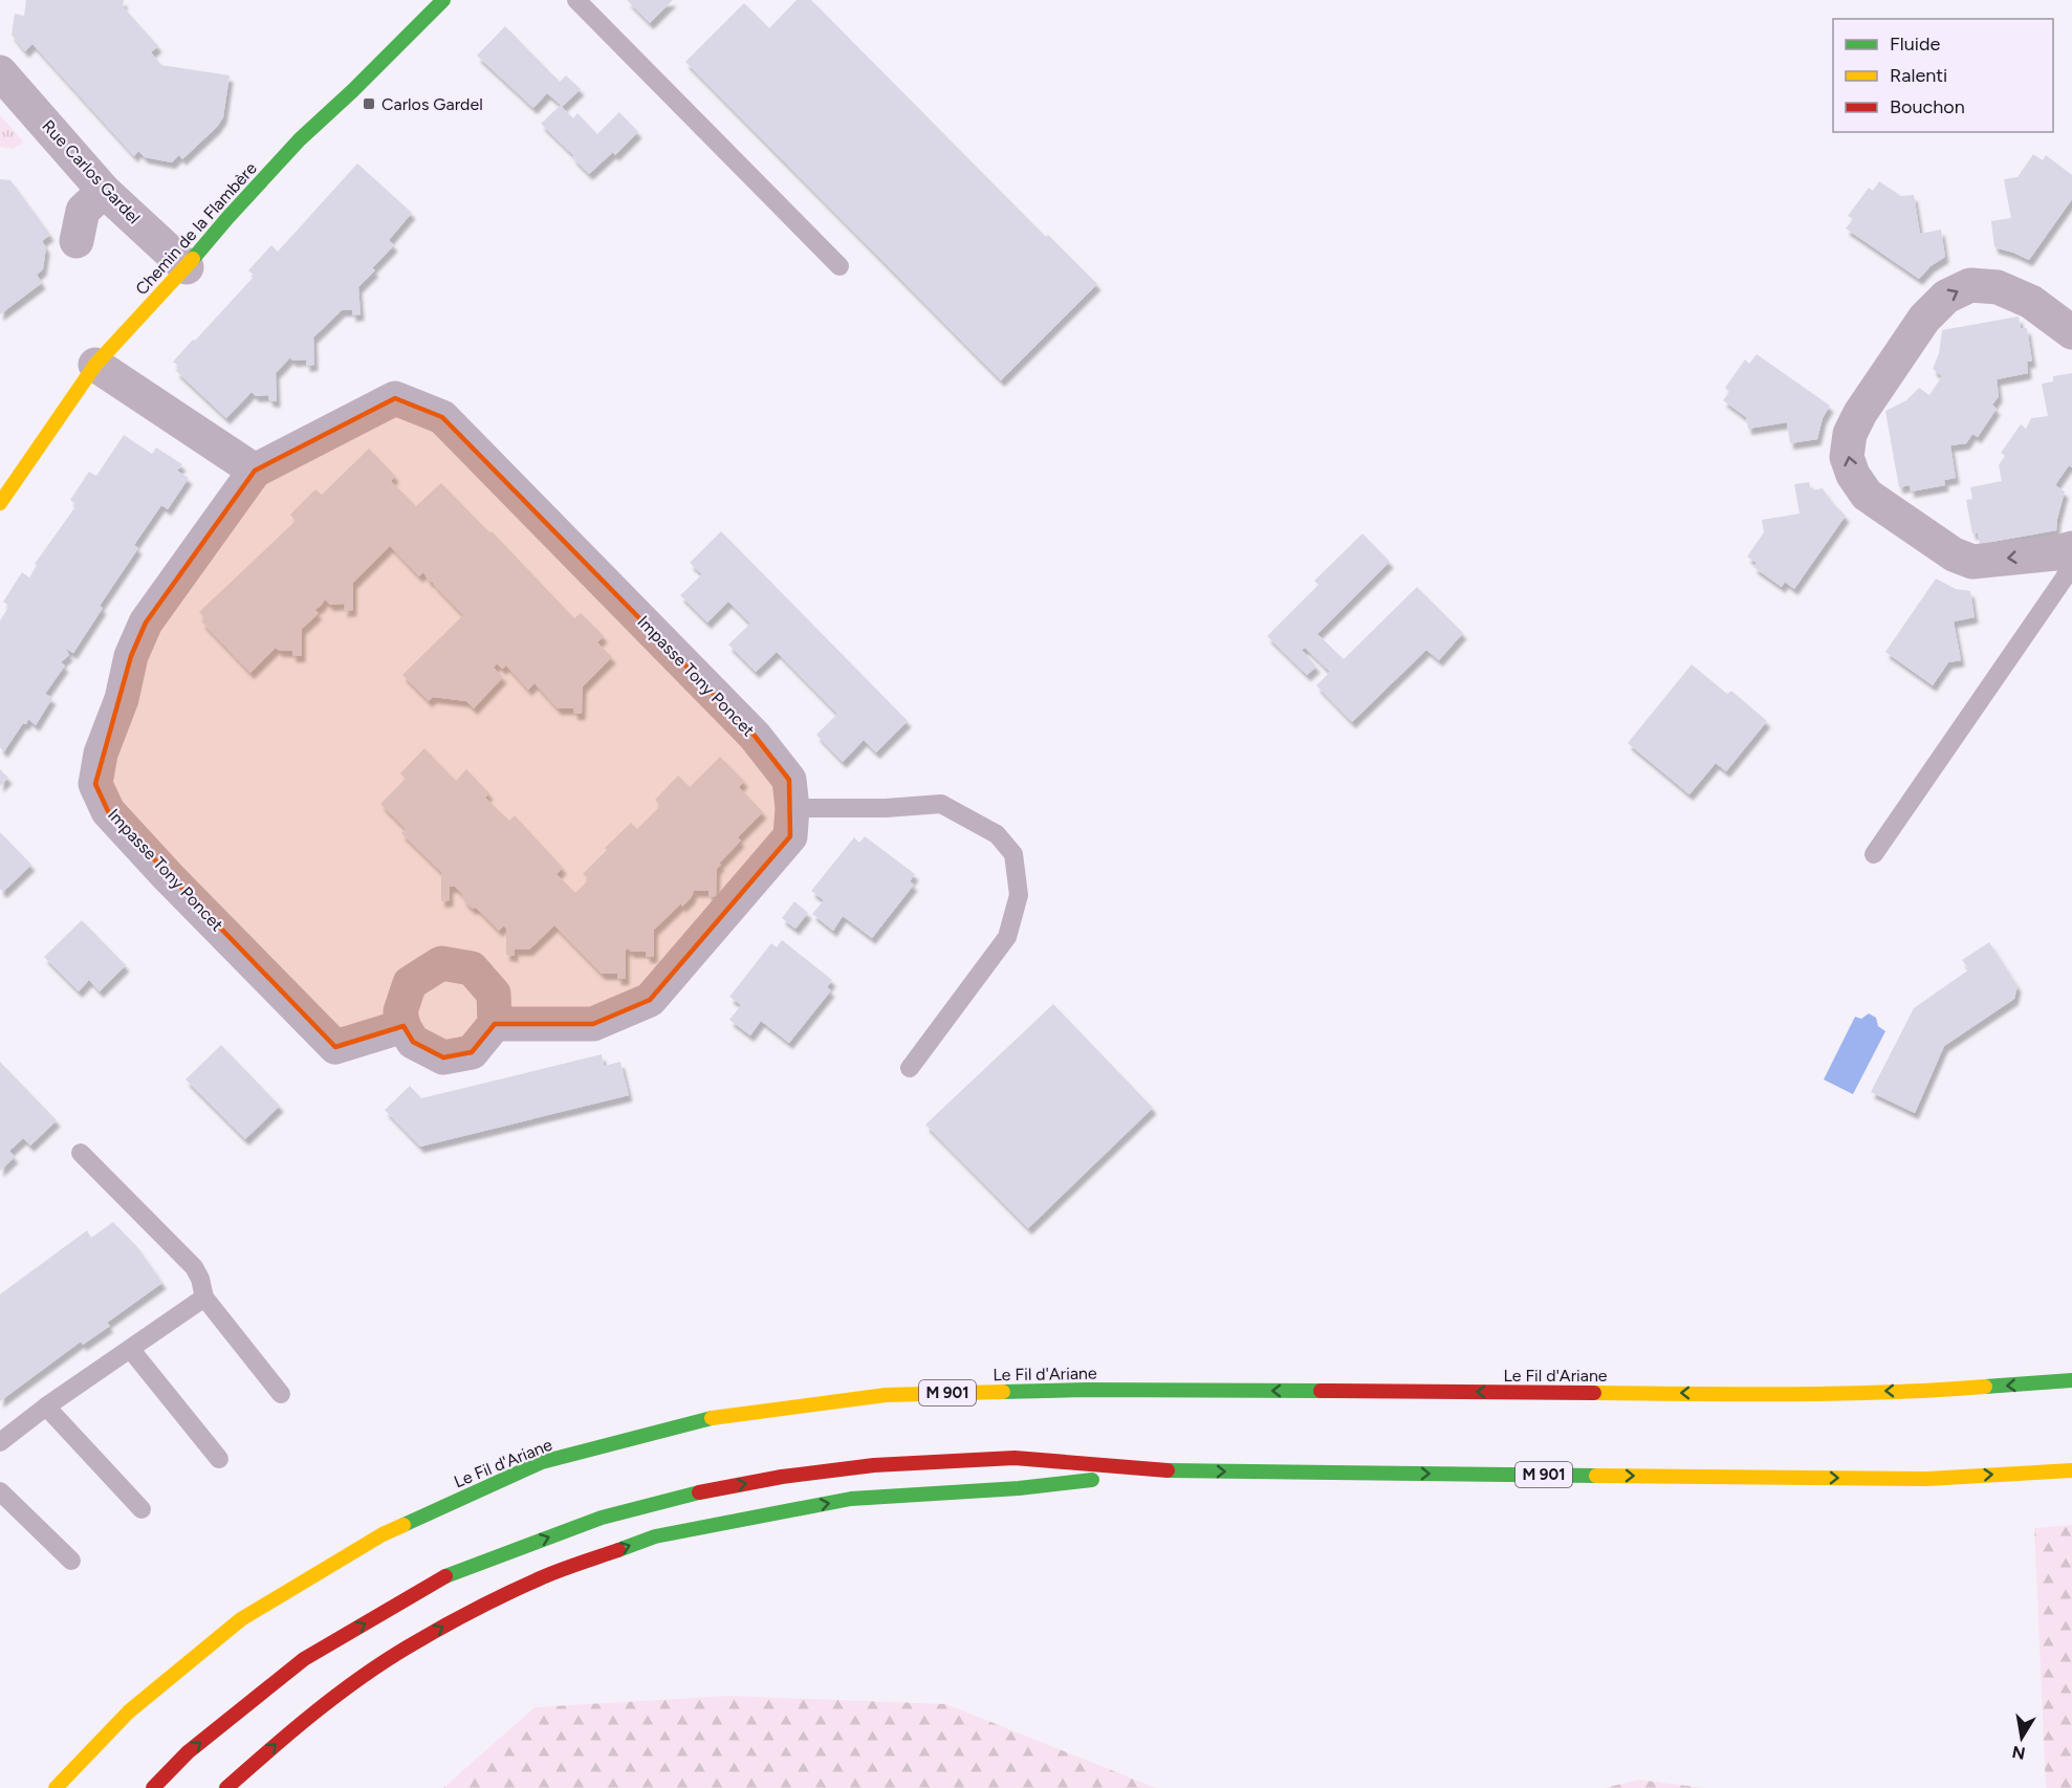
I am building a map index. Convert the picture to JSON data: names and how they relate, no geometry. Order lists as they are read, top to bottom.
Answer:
{
  "streets": {
    "main road": ["Chemin de la Flambère", "Le Fil d'Ariane", "M 901"],
    "street": ["Rue Carlos Gardel", "Impasse Tony Poncet"]
  },
  "crossings": [
    ["Rue Carlos Gardel", "Chemin de la Flambère"]
  ],
  "places": {
    "transit": ["Carlos Gardel"]
  },
  "legend": ["Fluide", "Ralenti", "Bouchon"],
  "north": "bottom"
}
